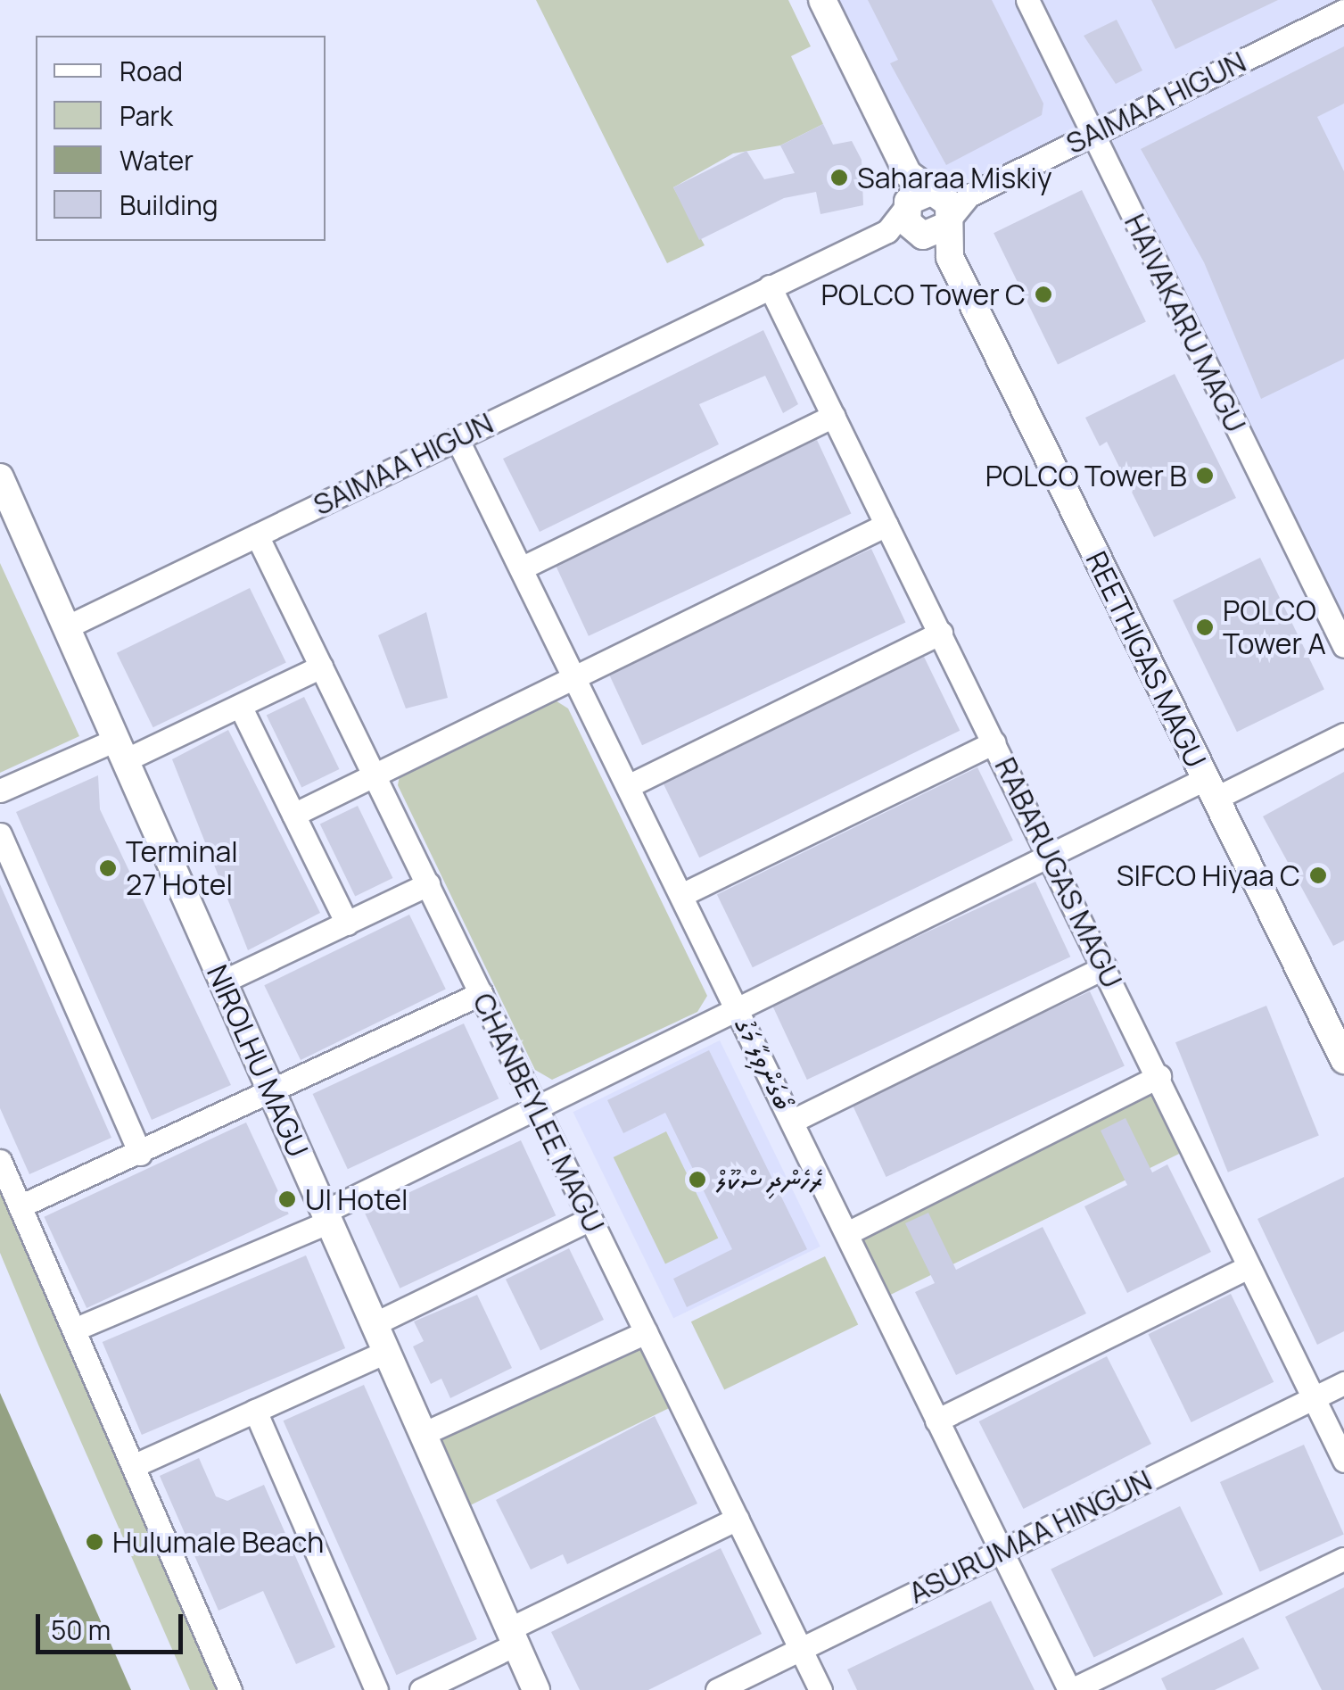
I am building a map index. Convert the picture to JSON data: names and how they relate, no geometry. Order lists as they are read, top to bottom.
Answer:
{
  "streets": {
    "street": [
      "SAIMAA HIGUN",
      "HAIVAKARU MAGU",
      "REETHIGAS MAGU",
      "RABARUGAS MAGU",
      "NIROLHU MAGU",
      "ބޯގަންވިލާ މަގު",
      "CHANBEYLEE MAGU",
      "ASURUMAA HINGUN"
    ]
  },
  "crossings": [
    ["SAIMAA HIGUN", "HAIVAKARU MAGU"],
    ["SAIMAA HIGUN", "REETHIGAS MAGU"],
    ["SAIMAA HIGUN", "RABARUGAS MAGU"],
    ["SAIMAA HIGUN", "NIROLHU MAGU"],
    ["SAIMAA HIGUN", "ބޯގަންވިލާ މަގު"],
    ["SAIMAA HIGUN", "CHANBEYLEE MAGU"],
    ["RABARUGAS MAGU", "ASURUMAA HINGUN"],
    ["ބޯގަންވިލާ މަގު", "ASURUMAA HINGUN"],
    ["CHANBEYLEE MAGU", "ASURUMAA HINGUN"]
  ],
  "places": [
    "Saharaa Miskiy",
    "POLCO Tower C",
    "POLCO Tower B",
    "POLCO Tower A",
    "Terminal 27 Hotel",
    "SIFCO Hiyaa C",
    "ރެހެންދި ސްކޫލް",
    "UI Hotel",
    "Hulumale Beach"
  ],
  "legend": [
    "Road",
    "Park",
    "Water",
    "Building"
  ],
  "scale_bar": "50 m"
}
